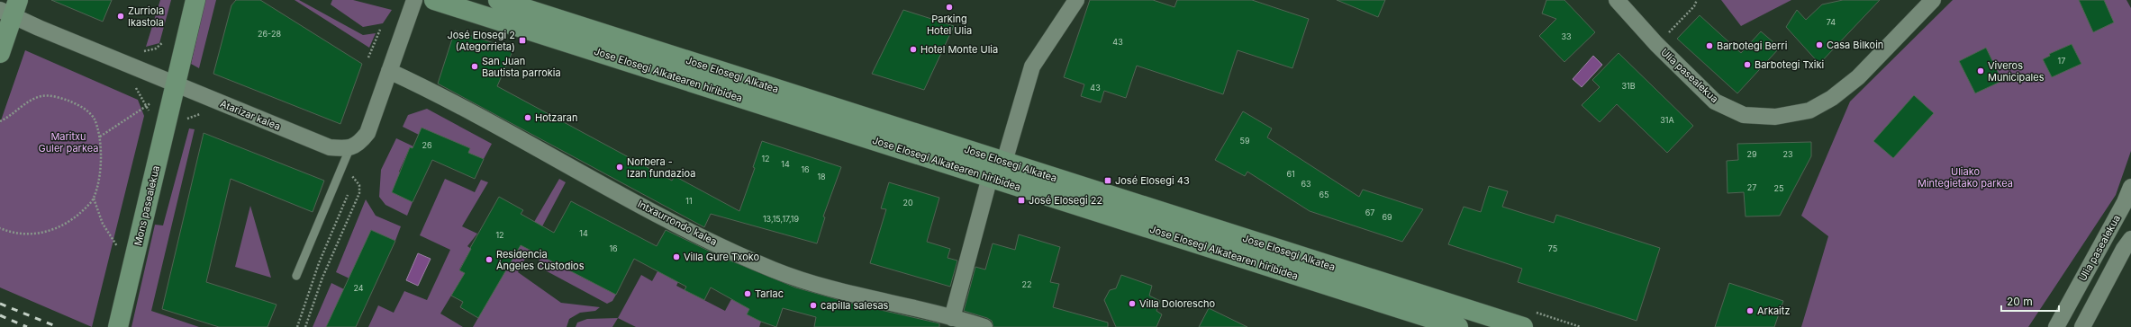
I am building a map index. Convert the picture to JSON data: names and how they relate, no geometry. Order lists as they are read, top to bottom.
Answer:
{
  "streets": {
    "main road": ["Jose Elosegi Alkatearen hiribidea", "Jose Elosegi Alkatea", "Mons pasealekua"],
    "street": ["Ulia pasealekua", "Atarizar kalea", "Intxaurrondo kalea"]
  },
  "crossings": [
    ["Atarizar kalea", "Mons pasealekua"]
  ],
  "parks": ["Maritxu Guler parkea", "Uliako Mintegietako parkea"],
  "places": {
    "other": [
      "Parking Hotel Ulia",
      "Zurriola Ikastola",
      "Casa Bilkoin",
      "Barbotegi Berri",
      "Hotel Monte Ulia",
      "Barbotegi Txiki",
      "San Juan Bautista parrokia",
      "Viveros Municipales",
      "Hotzaran",
      "Norbera - Izan fundazioa",
      "Villa Gure Txoko",
      "Residencia Ángeles Custodios",
      "Tarlac",
      "Villa Dolorescho",
      "capilla salesas",
      "Arkaitz"
    ],
    "transit": ["José Elosegi 2 (Ategorrieta)", "José Elosegi 43", "José Elosegi 22"]
  },
  "house_numbers": [
    "74",
    "26-28",
    "33",
    "43",
    "17",
    "31B",
    "43",
    "31A",
    "59",
    "26",
    "29",
    "23",
    "12",
    "14",
    "16",
    "61",
    "18",
    "63",
    "27",
    "25",
    "65",
    "11",
    "20",
    "67",
    "69",
    "13,15,17,19",
    "14",
    "12",
    "16",
    "75",
    "22",
    "24"
  ],
  "scale_bar": "20 m"
}
